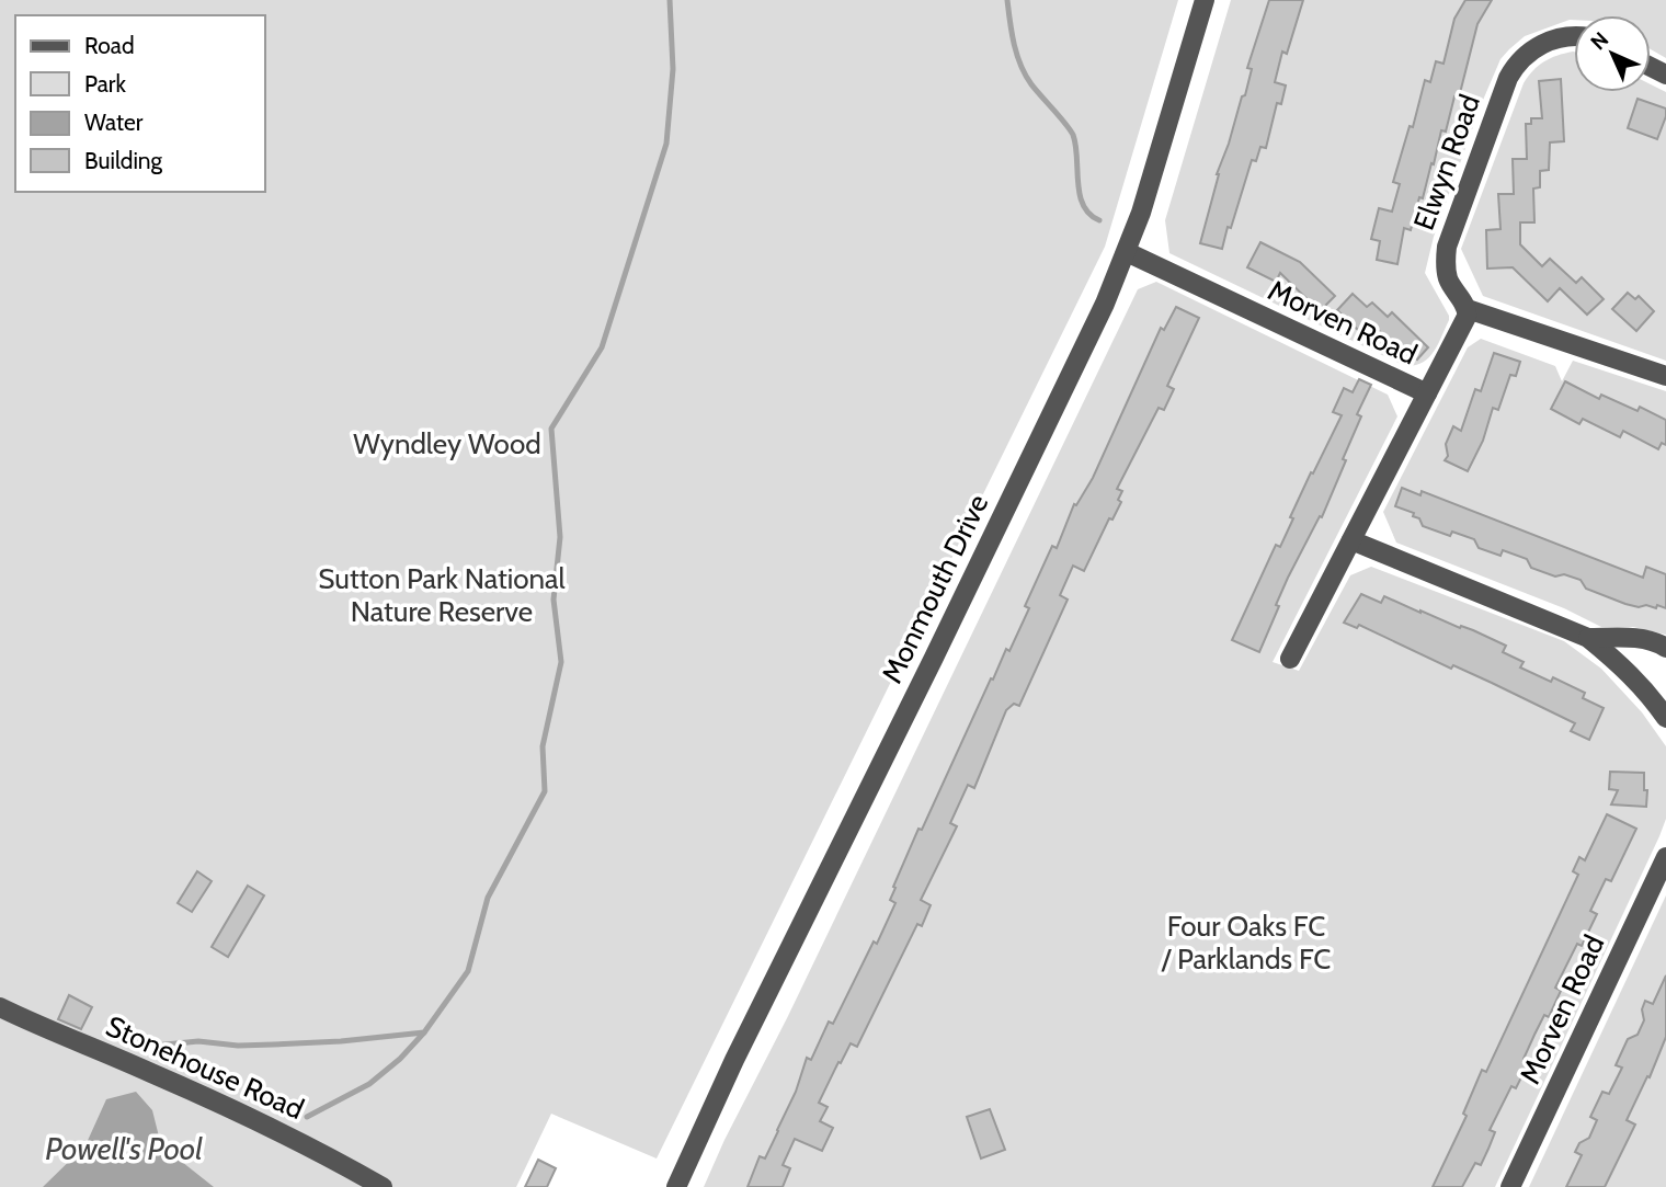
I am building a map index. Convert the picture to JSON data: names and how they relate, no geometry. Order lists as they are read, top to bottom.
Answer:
{
  "streets": {
    "street": [
      "Elwyn Road",
      "Morven Road",
      "Monmouth Drive",
      "Stonehouse Road"
    ]
  },
  "crossings": [
    ["Morven Road", "Monmouth Drive"]
  ],
  "water": ["Powell's Pool"],
  "parks": ["Wyndley Wood", "Sutton Park National Nature Reserve", "Four Oaks FC / Parklands FC"],
  "legend": [
    "Road",
    "Park",
    "Water",
    "Building"
  ],
  "north": "top left"
}
